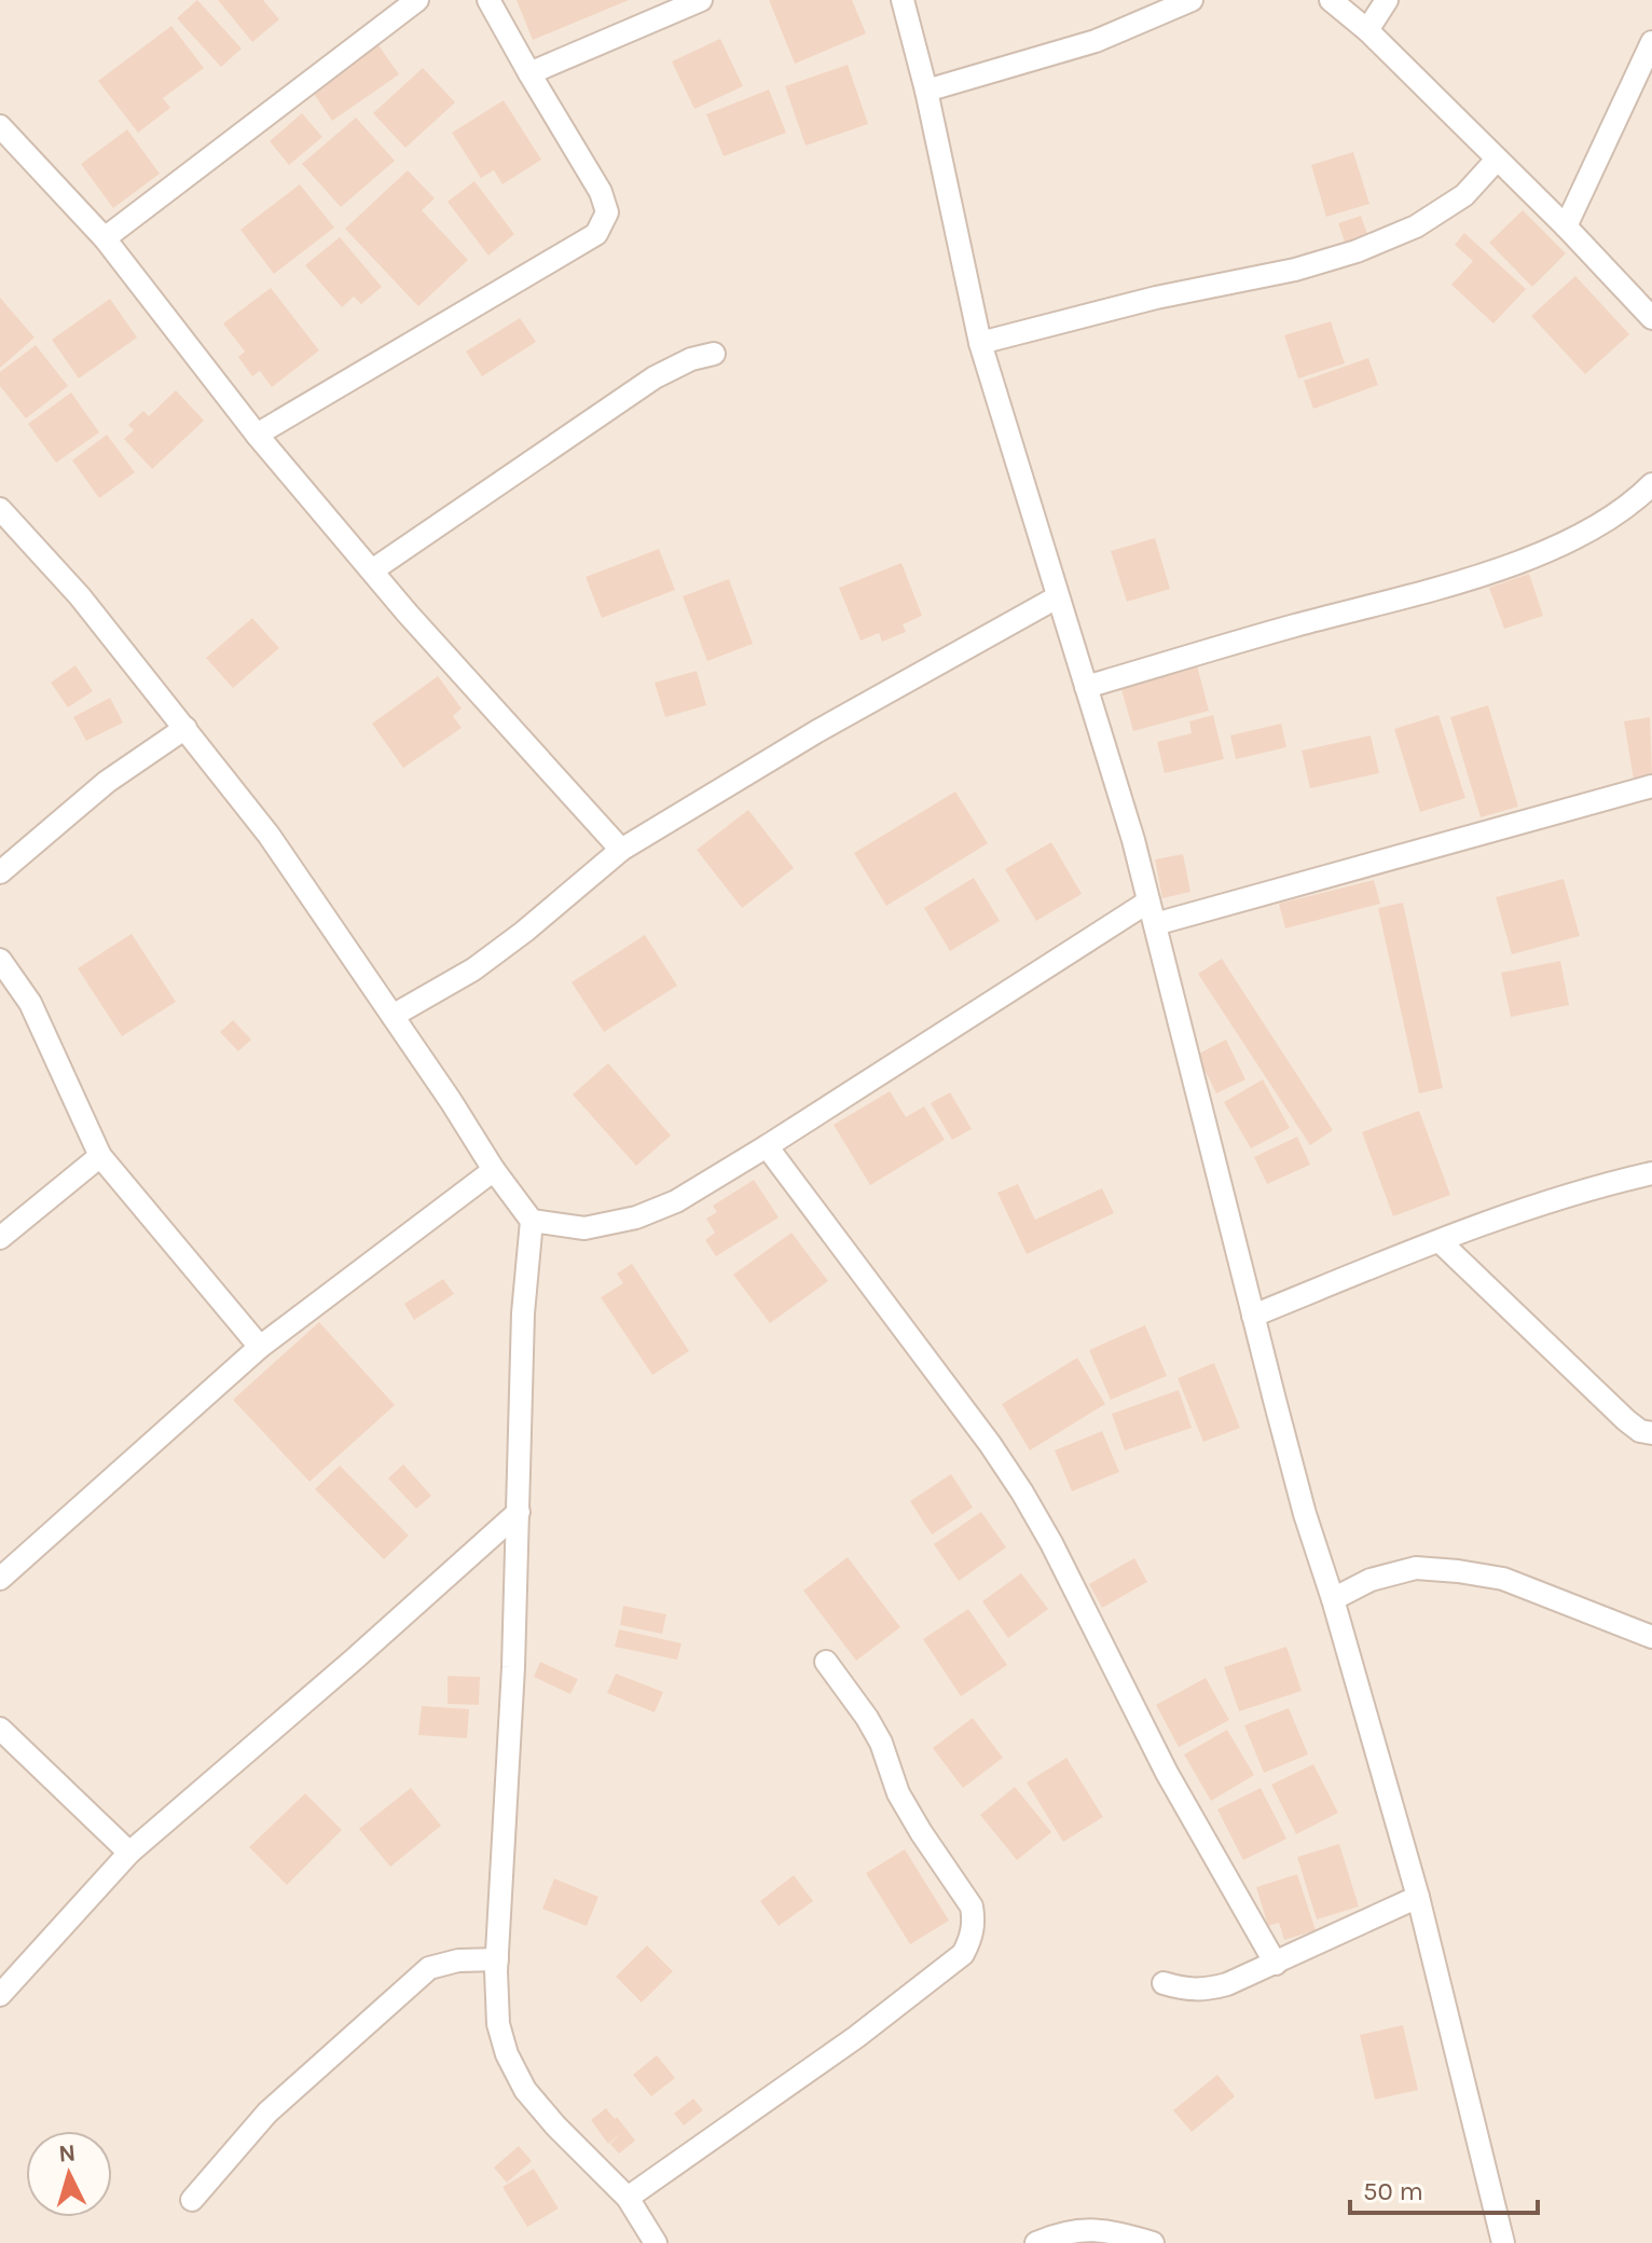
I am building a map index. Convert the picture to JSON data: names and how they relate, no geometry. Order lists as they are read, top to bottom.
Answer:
{
  "scale_bar": "50 m",
  "north": "top"
}
